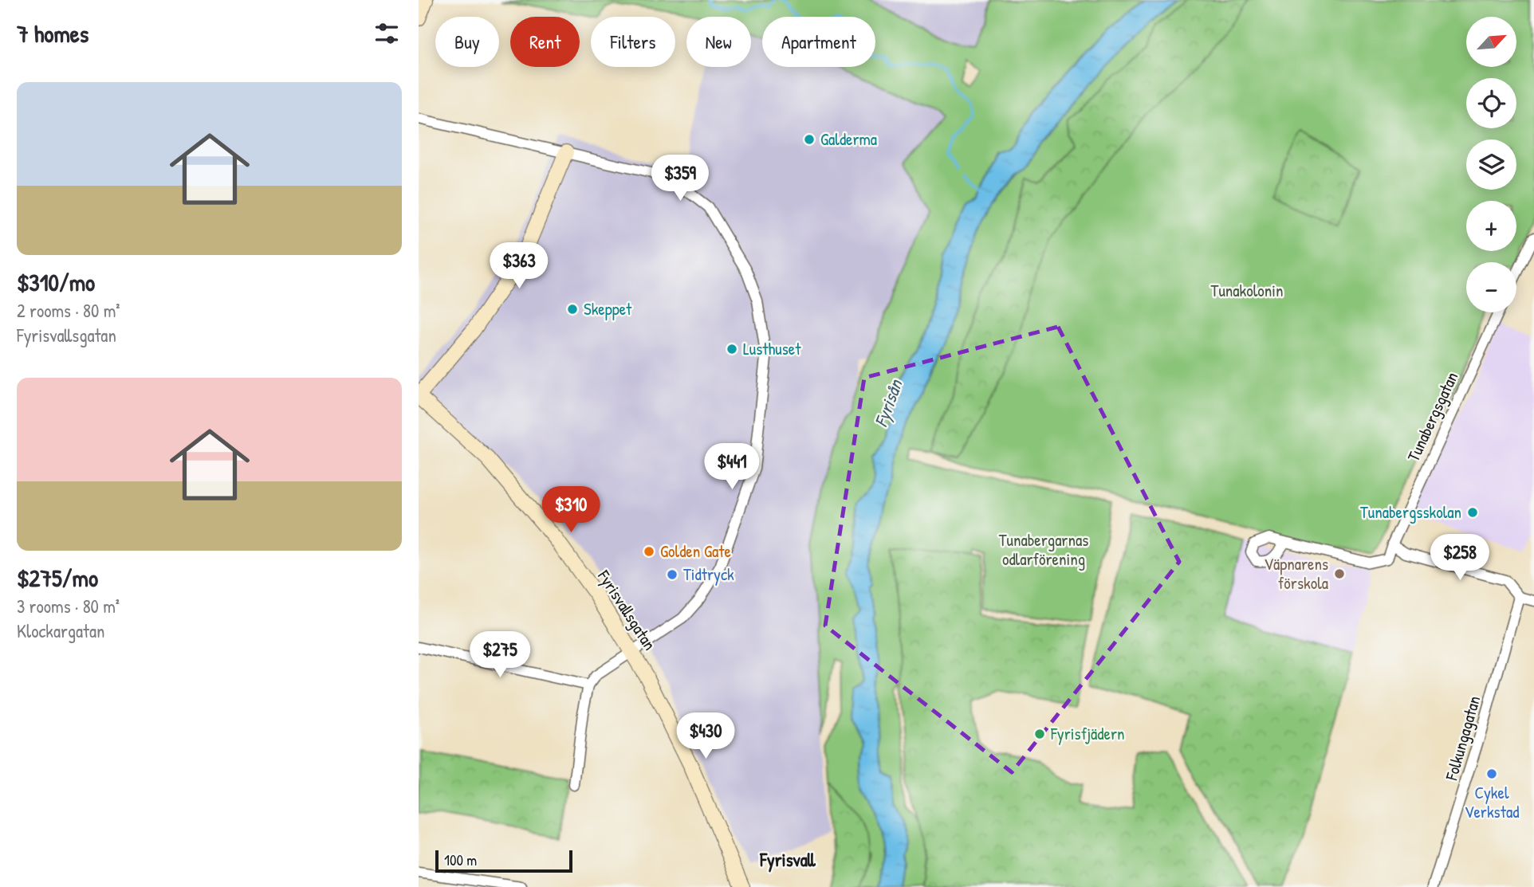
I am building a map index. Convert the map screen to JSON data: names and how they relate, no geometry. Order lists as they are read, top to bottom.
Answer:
{
  "streets": {
    "street": ["Tunabergsgatan", "Fyrisvallsgatan", "Folkungagatan"]
  },
  "districts": ["Fyrisvall"],
  "water": ["Fyrisån"],
  "parks": ["Tunakolonin", "Tunabergarnas odlarförening"],
  "places": [
    "Galderma",
    "Skeppet",
    "Lusthuset",
    "Tunabergsskolan",
    "Golden Gate",
    "Väpnarens förskola",
    "Tidtryck",
    "Fyrisfjädern",
    "Cykel Verkstad"
  ],
  "scale_bar": "100 m",
  "north": "top right",
  "page": {
    "heading": "7 homes",
    "map_buttons": ["+", "−"],
    "chip": [
      "Buy",
      "Rent",
      "Filters",
      "New",
      "Apartment"
    ],
    "list": [
      {
        "name": "$310/mo",
        "note": "2 rooms · 80 m² · Fyrisvallsgatan"
      },
      {
        "name": "$275/mo",
        "note": "3 rooms · 80 m² · Klockargatan"
      }
    ],
    "price": [
      "$359",
      "$363",
      "$441",
      "$310",
      "$258",
      "$275",
      "$430"
    ],
    "scale": "100 m"
  }
}
